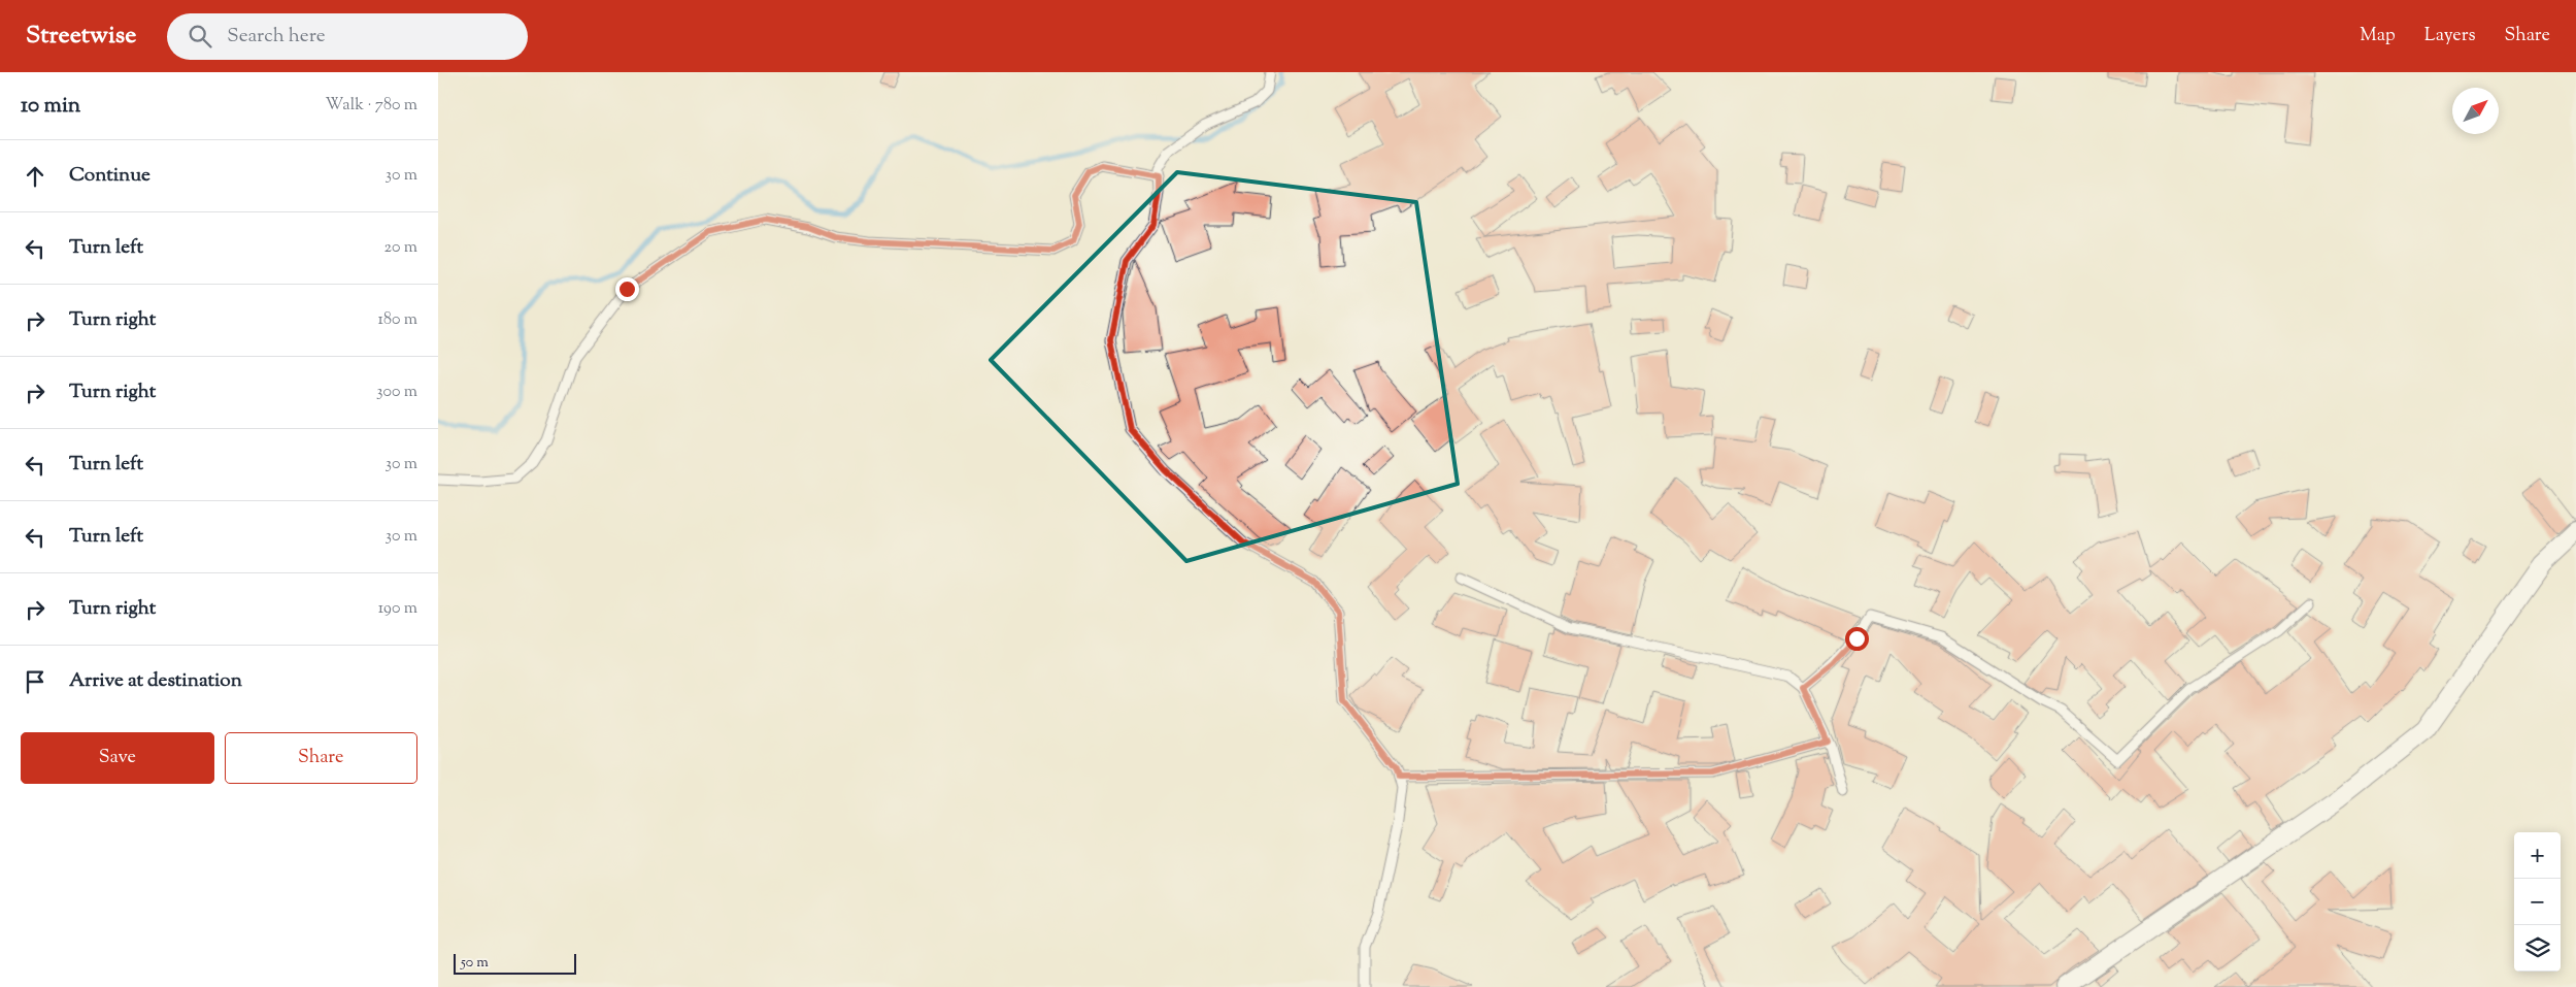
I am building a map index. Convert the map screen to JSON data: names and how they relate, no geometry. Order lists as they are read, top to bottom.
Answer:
{
  "scale_bar": "50 m",
  "north": "top right",
  "page": {
    "header": "Streetwise",
    "search": "Search here",
    "nav": ["Map", "Layers", "Share"],
    "heading": ["10 min", "Walk · 780 m"],
    "list": [
      ["Continue", "30 m"],
      ["Turn left", "20 m"],
      ["Turn right", "180 m"],
      ["Turn right", "300 m"],
      ["Turn left", "30 m"],
      ["Turn left", "30 m"],
      ["Turn right", "190 m"],
      "Arrive at destination"
    ],
    "buttons": ["Save", "Share"],
    "map_buttons": ["+", "−"],
    "scale": "50 m"
  }
}
